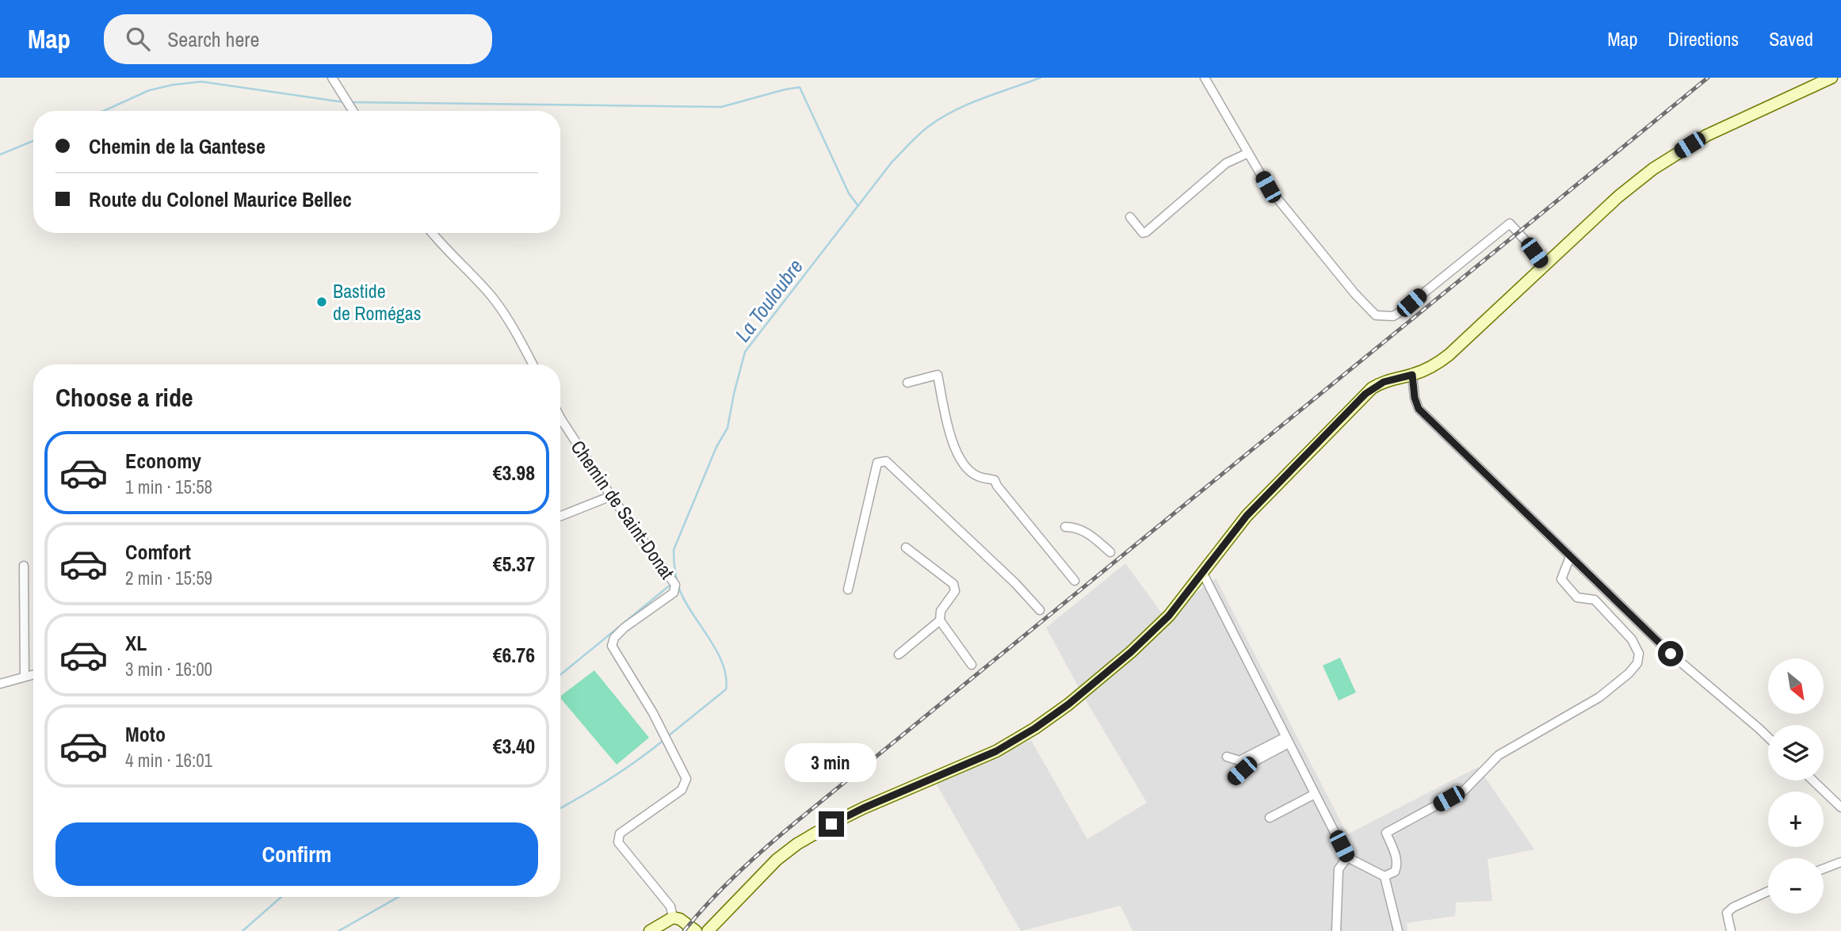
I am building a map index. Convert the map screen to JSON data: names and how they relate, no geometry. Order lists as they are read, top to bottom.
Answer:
{
  "streets": {
    "street": ["Chemin de Saint-Donat"]
  },
  "water": ["La Touloubre"],
  "places": ["Bastide de Romégas"],
  "north": "bottom right",
  "page": {
    "header": "Map",
    "search": "Search here",
    "nav": ["Map", "Directions", "Saved"],
    "banner": ["Chemin de la Gantese", "Route du Colonel Maurice Bellec"],
    "heading": "Choose a ride",
    "list": [
      {
        "name": "Economy",
        "note": "1 min · 15:58",
        "value": "€3.98"
      },
      {
        "name": "Comfort",
        "note": "2 min · 15:59",
        "value": "€5.37"
      },
      {
        "name": "XL",
        "note": "3 min · 16:00",
        "value": "€6.76"
      },
      {
        "name": "Moto",
        "note": "4 min · 16:01",
        "value": "€3.40"
      }
    ],
    "map_buttons": ["+", "−"],
    "bubble": "3 min",
    "buttons": "Confirm"
  }
}
